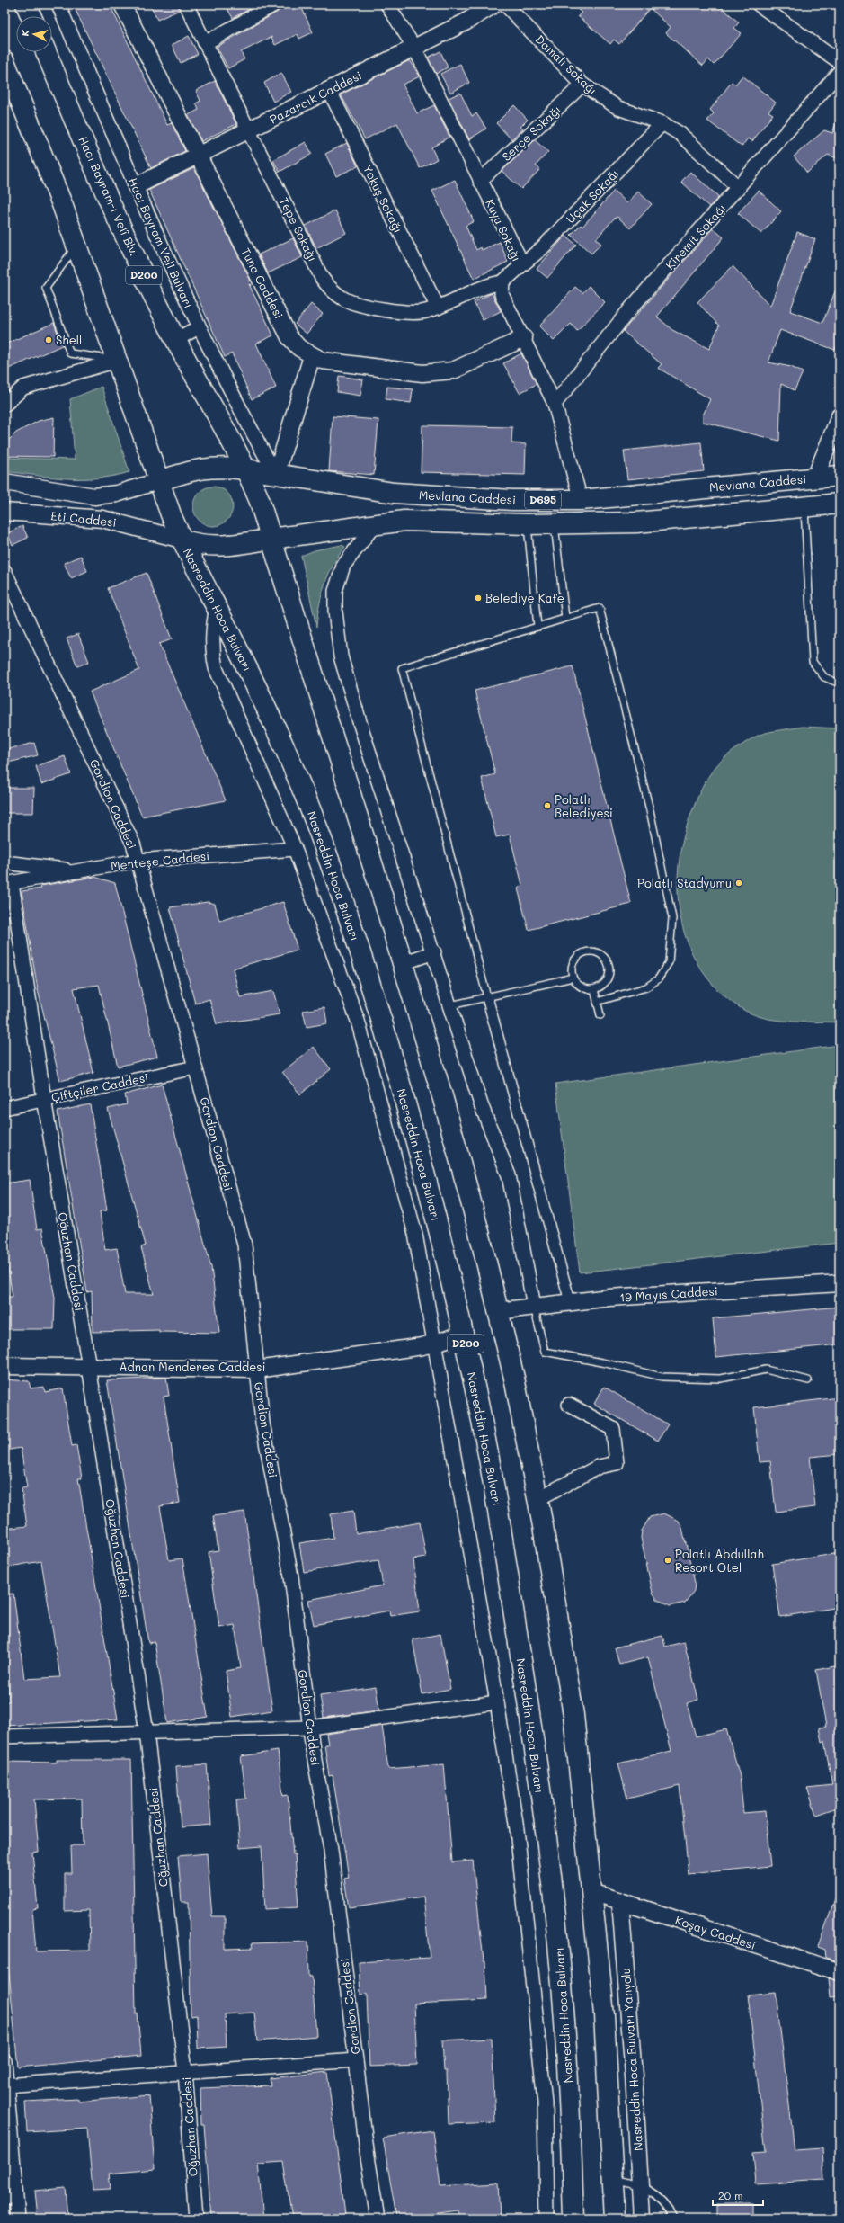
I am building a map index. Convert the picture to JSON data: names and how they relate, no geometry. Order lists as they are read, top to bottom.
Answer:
{
  "streets": {
    "main road": [
      "Hacı Bayram-ı Velî Blv.",
      "D200",
      "Mevlana Caddesi",
      "D695",
      "Nasreddin Hoca Bulvarı"
    ],
    "street": [
      "Damalı Sokağı",
      "Pazarcık Caddesi",
      "Serçe Sokağı",
      "Uçak Sokağı",
      "Yokuş Sokağı",
      "Tepe Sokağı",
      "Kuyu Sokağı",
      "Kiremit Sokağı",
      "Hacı Bayram Veli Bulvarı",
      "Tuna Caddesi",
      "Eti Caddesi",
      "Gordion Caddesi",
      "Menteşe Caddesi",
      "Çiftçiler Caddesi",
      "Oğuzhan Caddesi",
      "19 Mayıs Caddesi",
      "Adnan Menderes Caddesi",
      "Koşay Caddesi",
      "Nasreddin Hoca Bulvarı Yanyolu"
    ]
  },
  "crossings": [
    ["Damalı Sokağı", "Serçe Sokağı"],
    ["Damalı Sokağı", "Uçak Sokağı"],
    ["Damalı Sokağı", "Kiremit Sokağı"],
    ["Pazarcık Caddesi", "Yokuş Sokağı"],
    ["Pazarcık Caddesi", "Tepe Sokağı"],
    ["Pazarcık Caddesi", "Kuyu Sokağı"],
    ["Pazarcık Caddesi", "Hacı Bayram Veli Bulvarı"],
    ["Pazarcık Caddesi", "Tuna Caddesi"],
    ["Serçe Sokağı", "Kuyu Sokağı"],
    ["Hacı Bayram-ı Velî Blv.", "D200"],
    ["Hacı Bayram-ı Velî Blv.", "Mevlana Caddesi"],
    ["Uçak Sokağı", "Kuyu Sokağı"],
    ["Yokuş Sokağı", "Tepe Sokağı"],
    ["Tepe Sokağı", "Kuyu Sokağı"],
    ["Hacı Bayram Veli Bulvarı", "Mevlana Caddesi"],
    ["D200", "Mevlana Caddesi"],
    ["D200", "Eti Caddesi"],
    ["D200", "Nasreddin Hoca Bulvarı"],
    ["D200", "19 Mayıs Caddesi"],
    ["D200", "Koşay Caddesi"],
    ["Mevlana Caddesi", "Eti Caddesi"],
    ["Mevlana Caddesi", "Nasreddin Hoca Bulvarı"],
    ["Eti Caddesi", "Nasreddin Hoca Bulvarı"],
    ["Nasreddin Hoca Bulvarı", "Adnan Menderes Caddesi"],
    ["Gordion Caddesi", "Menteşe Caddesi"],
    ["Gordion Caddesi", "Çiftçiler Caddesi"],
    ["Gordion Caddesi", "Adnan Menderes Caddesi"],
    ["Menteşe Caddesi", "Oğuzhan Caddesi"],
    ["Çiftçiler Caddesi", "Oğuzhan Caddesi"],
    ["Oğuzhan Caddesi", "Adnan Menderes Caddesi"],
    ["Koşay Caddesi", "Nasreddin Hoca Bulvarı Yanyolu"]
  ],
  "places": [
    "Shell",
    "Belediye Kafe",
    "Polatlı Belediyesi",
    "Polatlı Stadyumu",
    "Polatlı Abdullah Resort Otel"
  ],
  "scale_bar": "20 m",
  "north": "left"
}
